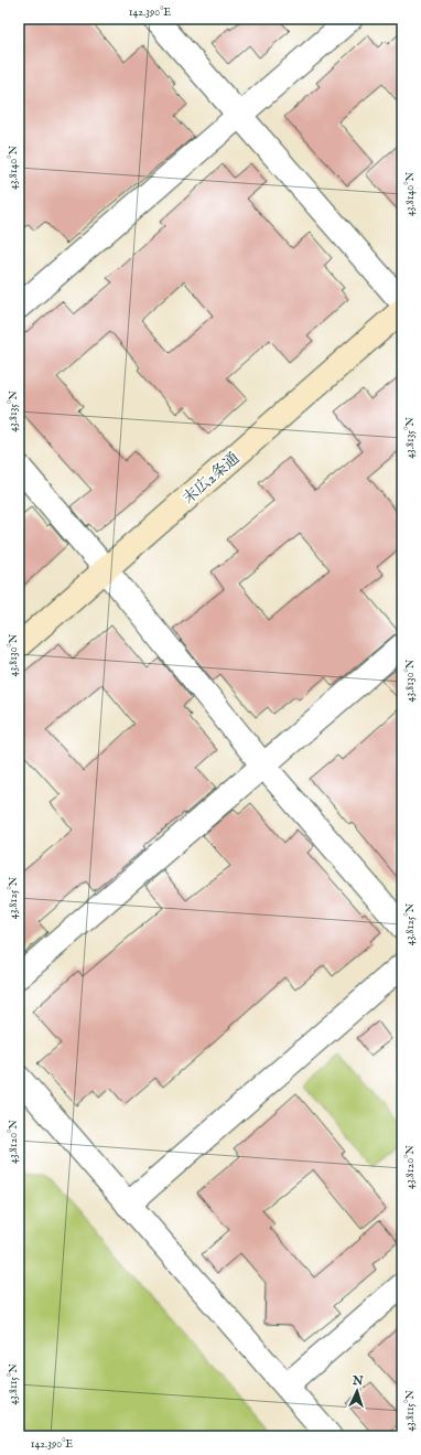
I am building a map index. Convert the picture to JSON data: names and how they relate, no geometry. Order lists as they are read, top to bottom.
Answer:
{
  "streets": {
    "street": ["末広2条通"]
  },
  "north": "top",
  "coordinates": [
    "142.390°E",
    "43.8140°N",
    "43.8135°N",
    "43.8130°N",
    "43.8125°N",
    "43.8120°N",
    "43.8115°N"
  ]
}
